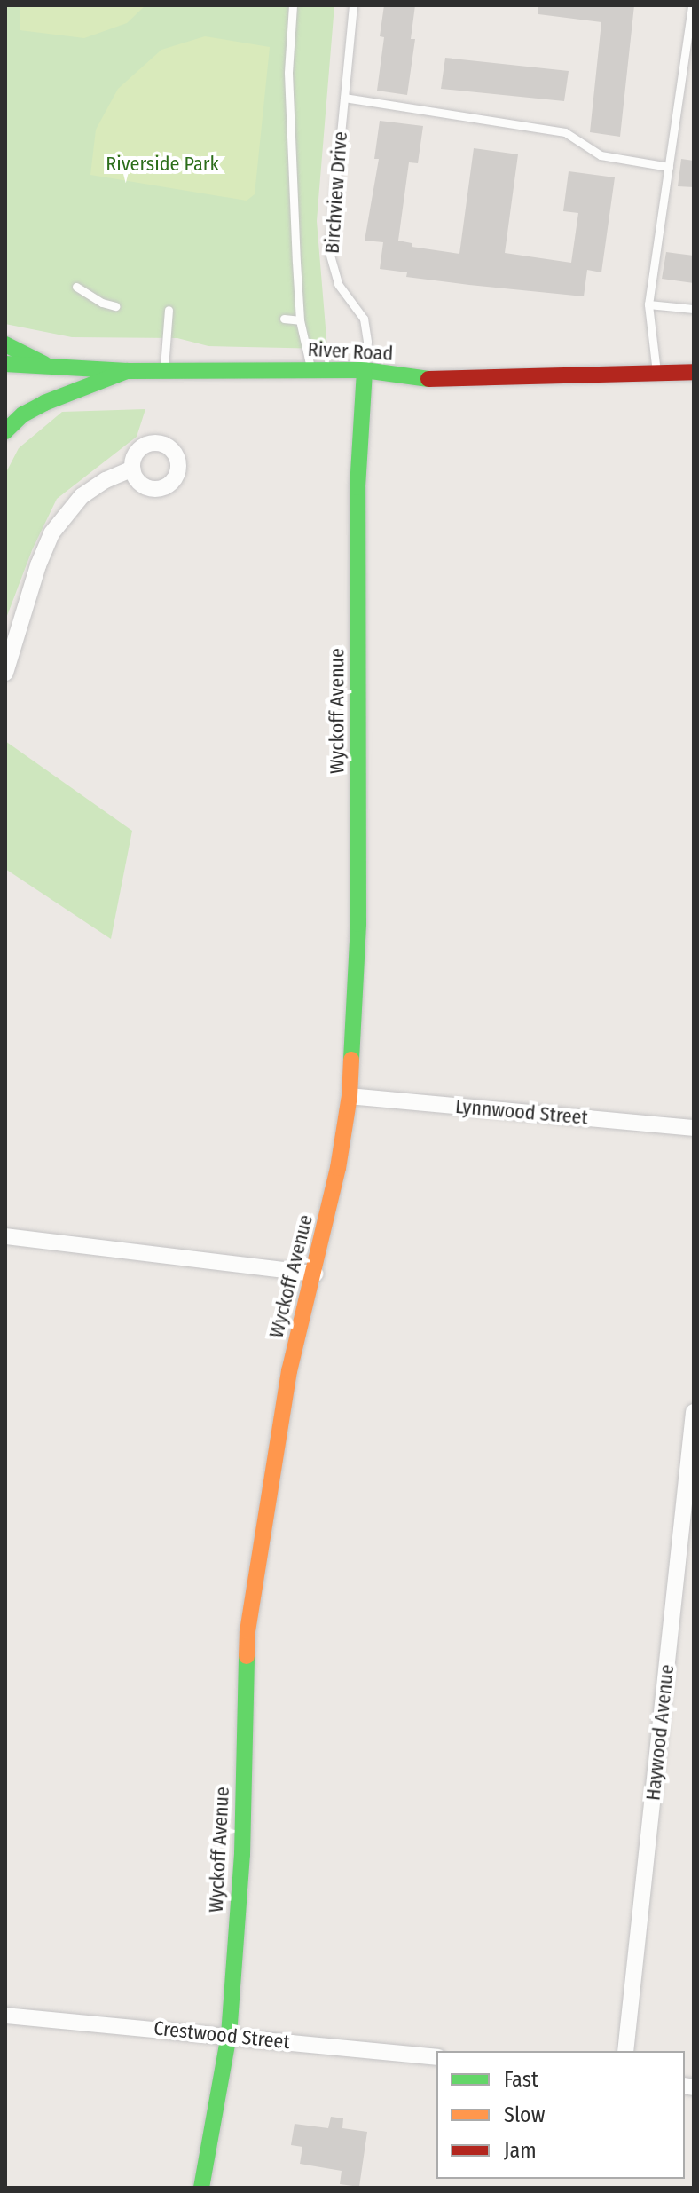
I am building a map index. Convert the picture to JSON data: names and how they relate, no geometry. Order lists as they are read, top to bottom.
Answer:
{
  "streets": {
    "main road": ["River Road", "Wyckoff Avenue"],
    "street": ["Lynnwood Street", "Haywood Avenue", "Crestwood Street"],
    "lane": ["Birchview Drive"]
  },
  "crossings": [
    ["Birchview Drive", "River Road"],
    ["Birchview Drive", "Wyckoff Avenue"],
    ["River Road", "Wyckoff Avenue"],
    ["Wyckoff Avenue", "Lynnwood Street"],
    ["Wyckoff Avenue", "Crestwood Street"]
  ],
  "parks": ["Riverside Park"],
  "legend": ["Fast", "Slow", "Jam"]
}
